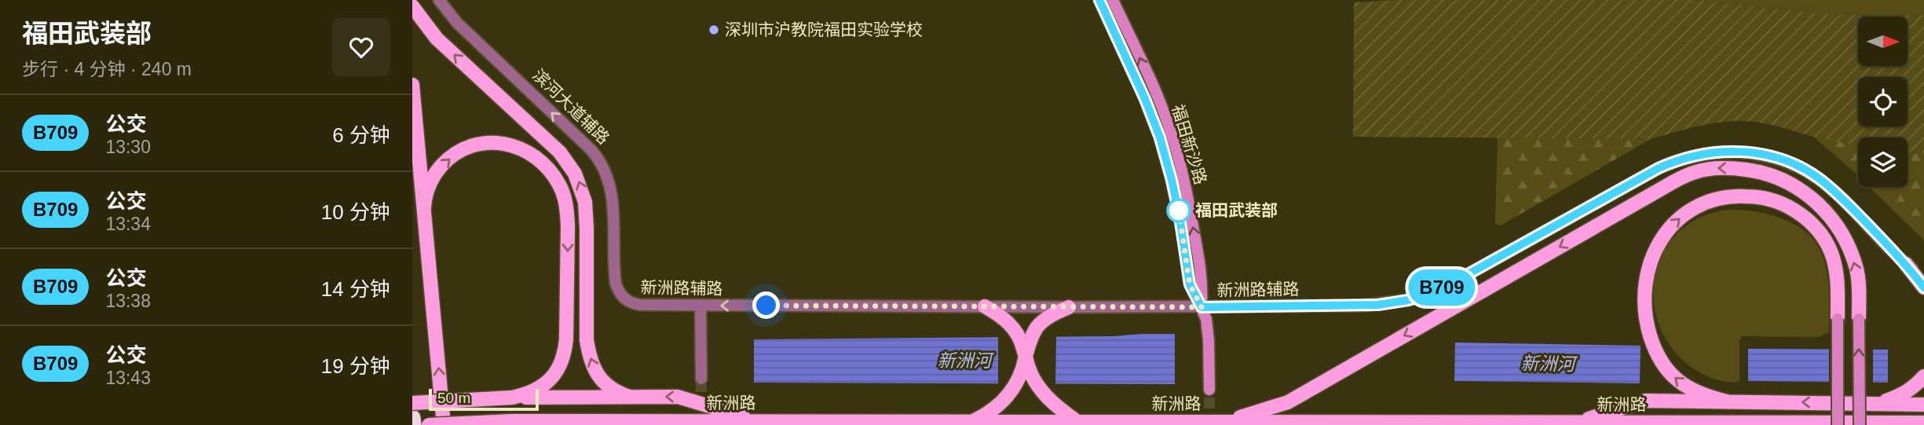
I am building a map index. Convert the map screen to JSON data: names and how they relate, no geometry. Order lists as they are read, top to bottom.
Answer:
{
  "streets": {
    "main road": ["新洲路"],
    "street": ["滨河大道辅路", "福田新沙路", "新洲路辅路"]
  },
  "crossings": [
    ["滨河大道辅路", "新洲路辅路"],
    ["福田新沙路", "新洲路辅路"]
  ],
  "one_way": ["滨河大道辅路"],
  "water": ["新洲河"],
  "places": ["深圳市沪教院福田实验学校", "福田武装部"],
  "lines": ["bus line B709"],
  "scale_bar": "50 m",
  "north": "right",
  "page": {
    "heading": ["福田武装部", "步行 · 4 分钟 · 240 m"],
    "on_map": "B709",
    "list": [
      {
        "mark": "B709",
        "name": "公交",
        "note": "13:30",
        "value": "6 分钟"
      },
      {
        "mark": "B709",
        "name": "公交",
        "note": "13:34",
        "value": "10 分钟"
      },
      {
        "mark": "B709",
        "name": "公交",
        "note": "13:38",
        "value": "14 分钟"
      },
      {
        "mark": "B709",
        "name": "公交",
        "note": "13:43",
        "value": "19 分钟"
      }
    ],
    "scale": "50 m"
  }
}
